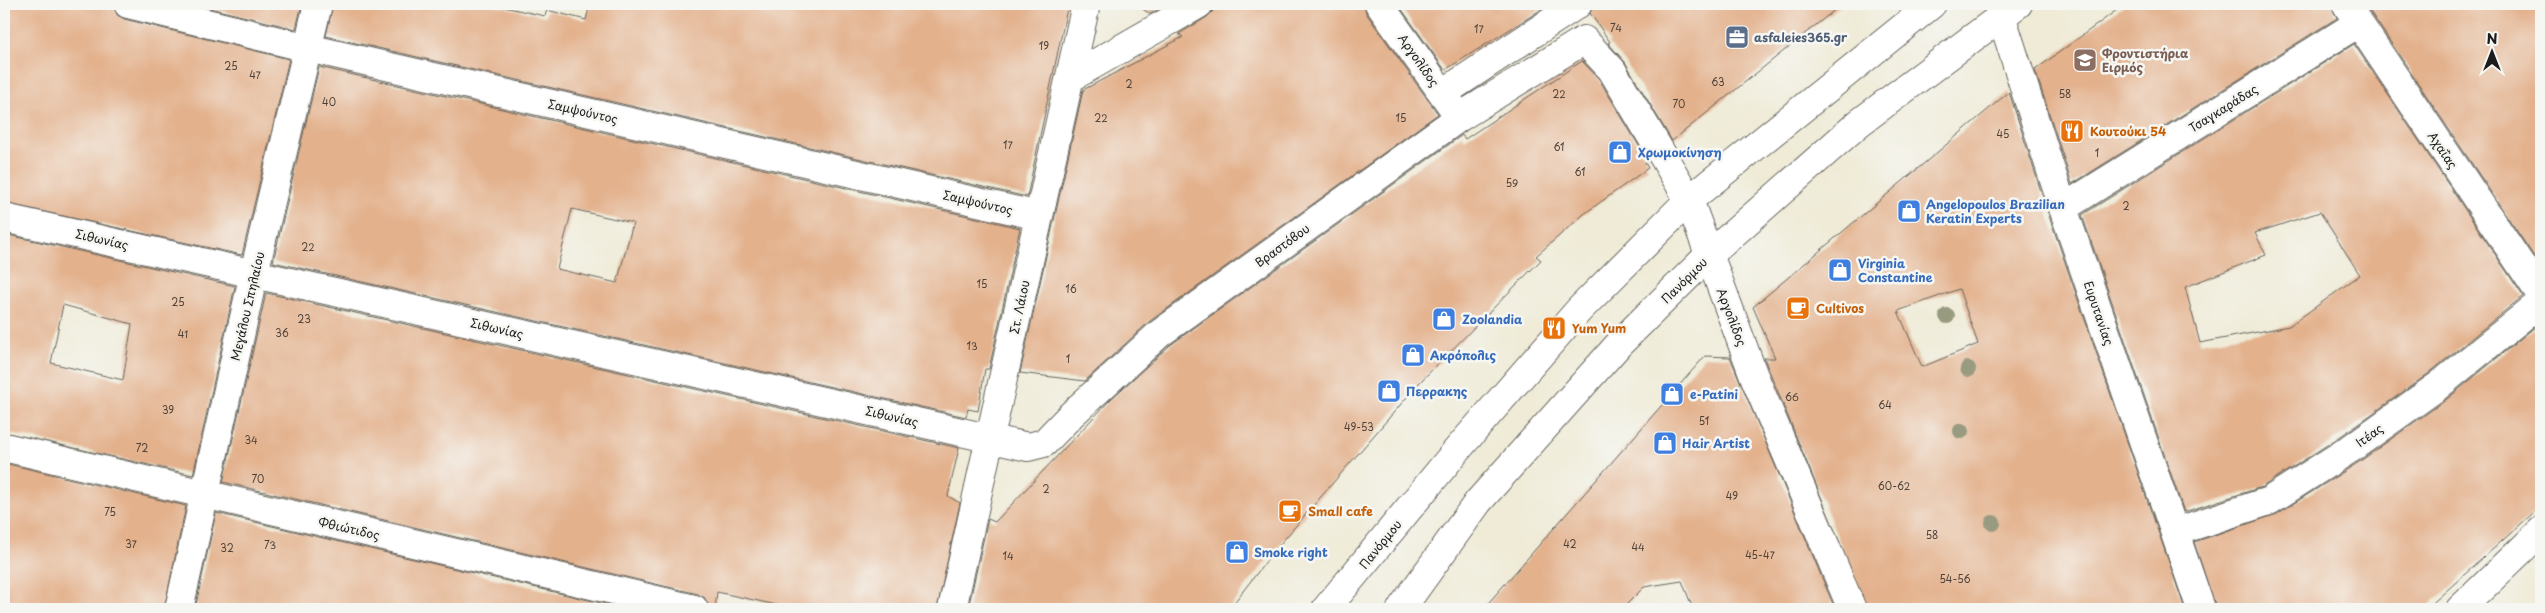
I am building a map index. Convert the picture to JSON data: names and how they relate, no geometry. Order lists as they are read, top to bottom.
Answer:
{
  "streets": {
    "street": [
      "Αργολίδος",
      "Τσαγκαράδας",
      "Σαμψούντος",
      "Αχαΐας",
      "Σιθωνίας",
      "Βραστόβου",
      "Πανόρμου",
      "Μεγάλου Σπηλαίου",
      "Στ. Λάιου",
      "Ευρυτανίας",
      "Ιτέας",
      "Φθιώτιδος"
    ]
  },
  "crossings": [
    ["Αργολίδος", "Βραστόβου"],
    ["Αργολίδος", "Πανόρμου"],
    ["Τσαγκαράδας", "Αχαΐας"],
    ["Τσαγκαράδας", "Ευρυτανίας"],
    ["Σαμψούντος", "Μεγάλου Σπηλαίου"],
    ["Σαμψούντος", "Στ. Λάιου"],
    ["Σιθωνίας", "Βραστόβου"],
    ["Σιθωνίας", "Μεγάλου Σπηλαίου"],
    ["Σιθωνίας", "Στ. Λάιου"],
    ["Βραστόβου", "Στ. Λάιου"],
    ["Πανόρμου", "Ευρυτανίας"],
    ["Μεγάλου Σπηλαίου", "Φθιώτιδος"],
    ["Ευρυτανίας", "Ιτέας"]
  ],
  "places": {
    "office": ["asfaleies365.gr"],
    "school or university": ["Φροντιστήρια Ειρμός"],
    "restaurant": ["Κουτούκι 54", "Yum Yum"],
    "shop": [
      "Χρωμοκίνηση",
      "Angelopoulos Brazilian Keratin Experts",
      "Virginia Constantine",
      "Zoolandia",
      "Ακρόπολις",
      "Περρακης",
      "e-Patini",
      "Hair Artist",
      "Smoke right"
    ],
    "cafe": ["Cultivos", "Small cafe"]
  },
  "house_numbers": [
    "74",
    "17",
    "19",
    "25",
    "47",
    "63",
    "2",
    "22",
    "58",
    "40",
    "70",
    "22",
    "15",
    "45",
    "17",
    "61",
    "1",
    "61",
    "59",
    "2",
    "22",
    "15",
    "16",
    "25",
    "23",
    "36",
    "41",
    "13",
    "1",
    "66",
    "64",
    "39",
    "51",
    "49-53",
    "34",
    "72",
    "70",
    "60-62",
    "2",
    "49",
    "75",
    "58",
    "37",
    "42",
    "73",
    "44",
    "32",
    "45-47",
    "14",
    "54-56"
  ],
  "north": "top"
}
